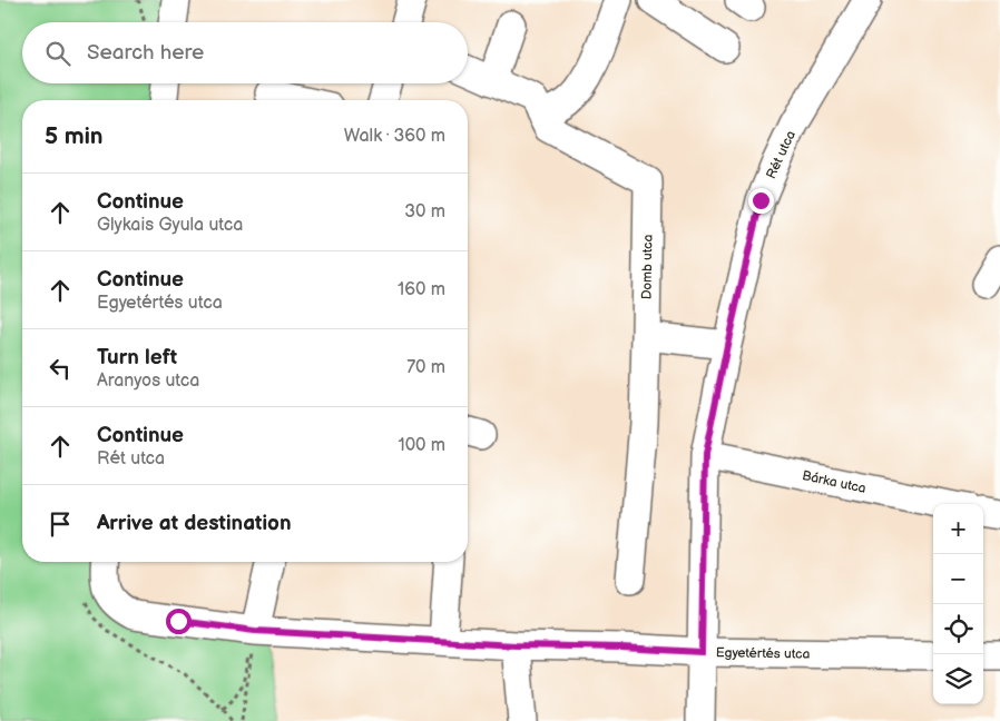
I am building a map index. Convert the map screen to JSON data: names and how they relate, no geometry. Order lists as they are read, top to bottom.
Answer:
{
  "streets": {
    "street": [
      "Rét utca",
      "Domb utca",
      "Bárka utca",
      "Egyetértés utca"
    ]
  },
  "crossings": [
    ["Rét utca", "Bárka utca"],
    ["Rét utca", "Egyetértés utca"]
  ],
  "page": {
    "search": "Search here",
    "heading": ["5 min", "Walk · 360 m"],
    "list": [
      ["Continue", "Glykais Gyula utca", "30 m"],
      ["Continue", "Egyetértés utca", "160 m"],
      ["Turn left", "Aranyos utca", "70 m"],
      ["Continue", "Rét utca", "100 m"],
      "Arrive at destination"
    ],
    "map_buttons": ["+", "−"]
  }
}
